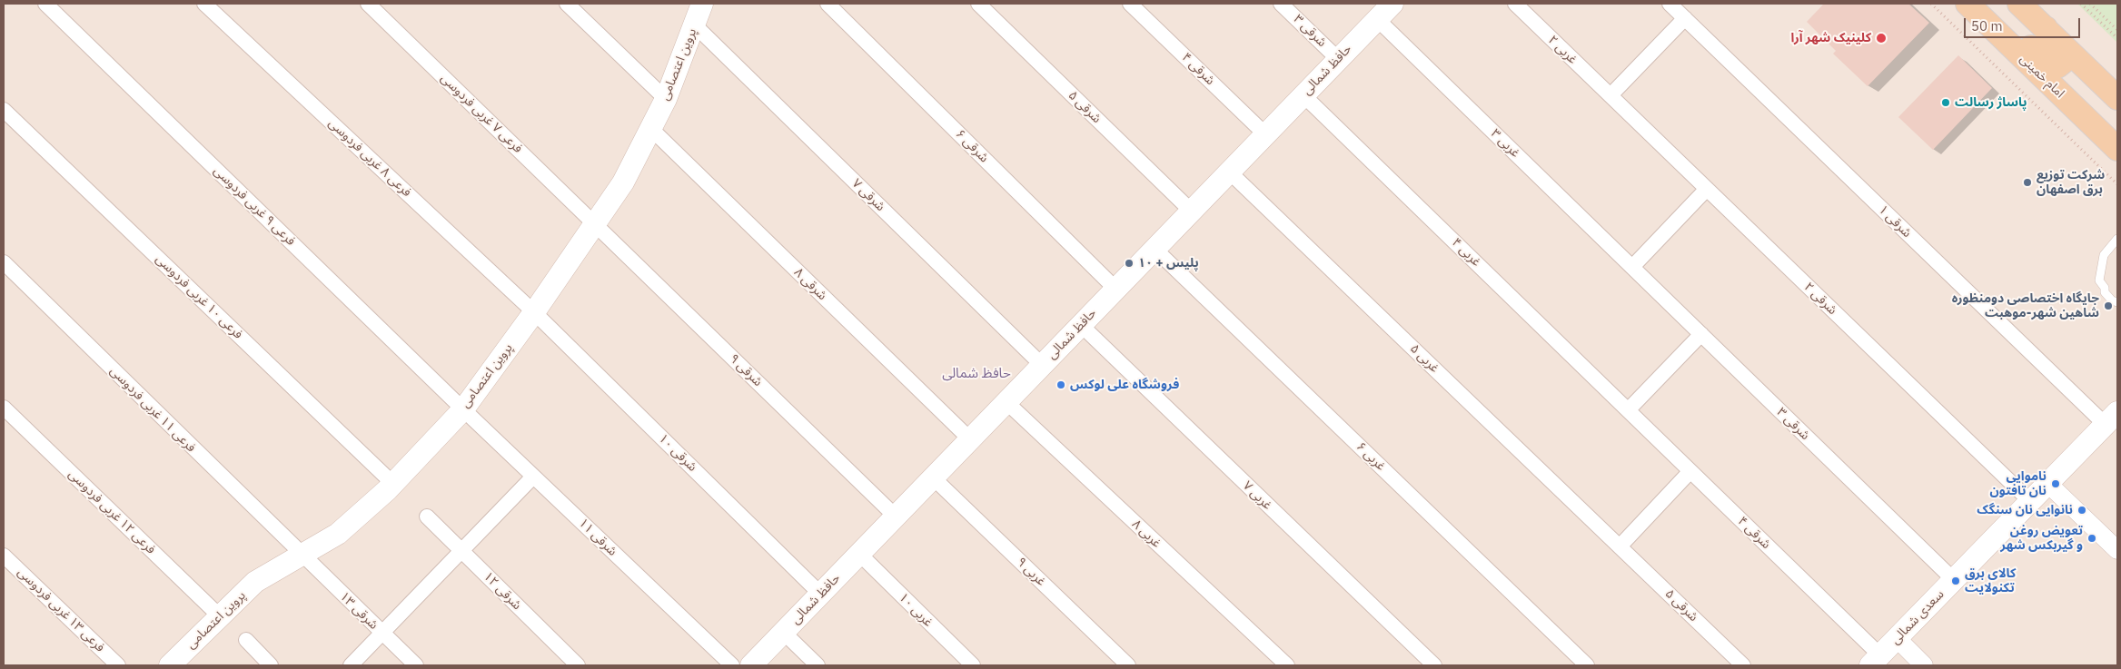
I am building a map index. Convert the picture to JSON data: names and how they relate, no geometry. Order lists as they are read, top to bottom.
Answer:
{
  "streets": {
    "main road": [
      "پروین اعتصامی",
      "حافظ شمالی",
      "امام خمینی",
      "سعدی شمالی"
    ],
    "street": [
      "۳ شرقی",
      "۲ غربی",
      "۴ شرقی",
      "۵ شرقی",
      "فرعی ۷ غربی فردوسی",
      "۳ غربی",
      "۶ شرقی",
      "فرعی ۸ غربی فردوسی",
      "۷ شرقی",
      "فرعی ۹ غربی فردوسی",
      "۱ شرقی",
      "۴ غربی",
      "۸ شرقی",
      "فرعی ۱۰ غربی فردوسی",
      "۲ شرقی",
      "۵ غربی",
      "شرقی ۹",
      "فرعی ۱۱ غربی فردوسی",
      "شرقی ۱۰",
      "۶ غربی",
      "۷ غربی",
      "فرعی ۱۲ غربی فردوسی",
      "۸ غربی",
      "۱۱ شرقی",
      "۹ غربی",
      "۱۲ شرقی",
      "فرعی ۱۳ غربی فردوسی",
      "۱۰ غربی",
      "۱۳ شرقی"
    ]
  },
  "crossings": [
    ["۳ شرقی", "حافظ شمالی"],
    ["۳ شرقی", "۳ غربی"],
    ["۳ شرقی", "سعدی شمالی"],
    ["۲ غربی", "۲ شرقی"],
    ["پروین اعتصامی", "فرعی ۷ غربی فردوسی"],
    ["پروین اعتصامی", "فرعی ۸ غربی فردوسی"],
    ["پروین اعتصامی", "۷ شرقی"],
    ["پروین اعتصامی", "فرعی ۹ غربی فردوسی"],
    ["پروین اعتصامی", "۸ شرقی"],
    ["پروین اعتصامی", "فرعی ۱۰ غربی فردوسی"],
    ["پروین اعتصامی", "شرقی ۹"],
    ["پروین اعتصامی", "فرعی ۱۱ غربی فردوسی"],
    ["پروین اعتصامی", "شرقی ۱۰"],
    ["پروین اعتصامی", "فرعی ۱۲ غربی فردوسی"],
    ["پروین اعتصامی", "۱۱ شرقی"],
    ["پروین اعتصامی", "۱۳ شرقی"],
    ["۴ شرقی", "حافظ شمالی"],
    ["۴ شرقی", "۴ غربی"],
    ["۴ شرقی", "سعدی شمالی"],
    ["حافظ شمالی", "۵ شرقی"],
    ["حافظ شمالی", "۳ غربی"],
    ["حافظ شمالی", "۶ شرقی"],
    ["حافظ شمالی", "۷ شرقی"],
    ["حافظ شمالی", "۴ غربی"],
    ["حافظ شمالی", "۸ شرقی"],
    ["حافظ شمالی", "۵ غربی"],
    ["حافظ شمالی", "شرقی ۹"],
    ["حافظ شمالی", "شرقی ۱۰"],
    ["حافظ شمالی", "۶ غربی"],
    ["حافظ شمالی", "۷ غربی"],
    ["حافظ شمالی", "۸ غربی"],
    ["حافظ شمالی", "۹ غربی"],
    ["حافظ شمالی", "۱۰ غربی"],
    ["۵ شرقی", "۵ غربی"],
    ["فرعی ۷ غربی فردوسی", "شرقی ۹"],
    ["فرعی ۸ غربی فردوسی", "شرقی ۱۰"],
    ["فرعی ۹ غربی فردوسی", "۱۱ شرقی"],
    ["۱ شرقی", "سعدی شمالی"],
    ["۲ شرقی", "سعدی شمالی"],
    ["فرعی ۱۱ غربی فردوسی", "۱۳ شرقی"]
  ],
  "districts": ["حافظ شمالی"],
  "places": [
    "کلینیک شهر آرا",
    "پاساژ رسالت",
    "شرکت توزیع برق اصفهان",
    "پلیس + ۱۰",
    "جایگاه اختصاصی دومنظوره شاهین شهر-موهبت",
    "فروشگاه علی لوکس",
    "ناموایی نان تافتون",
    "نانوایی نان سنگک",
    "تعویض روغن و گیربکس شهر",
    "کالای برق تکنولایت"
  ],
  "scale_bar": "50 m"
}
